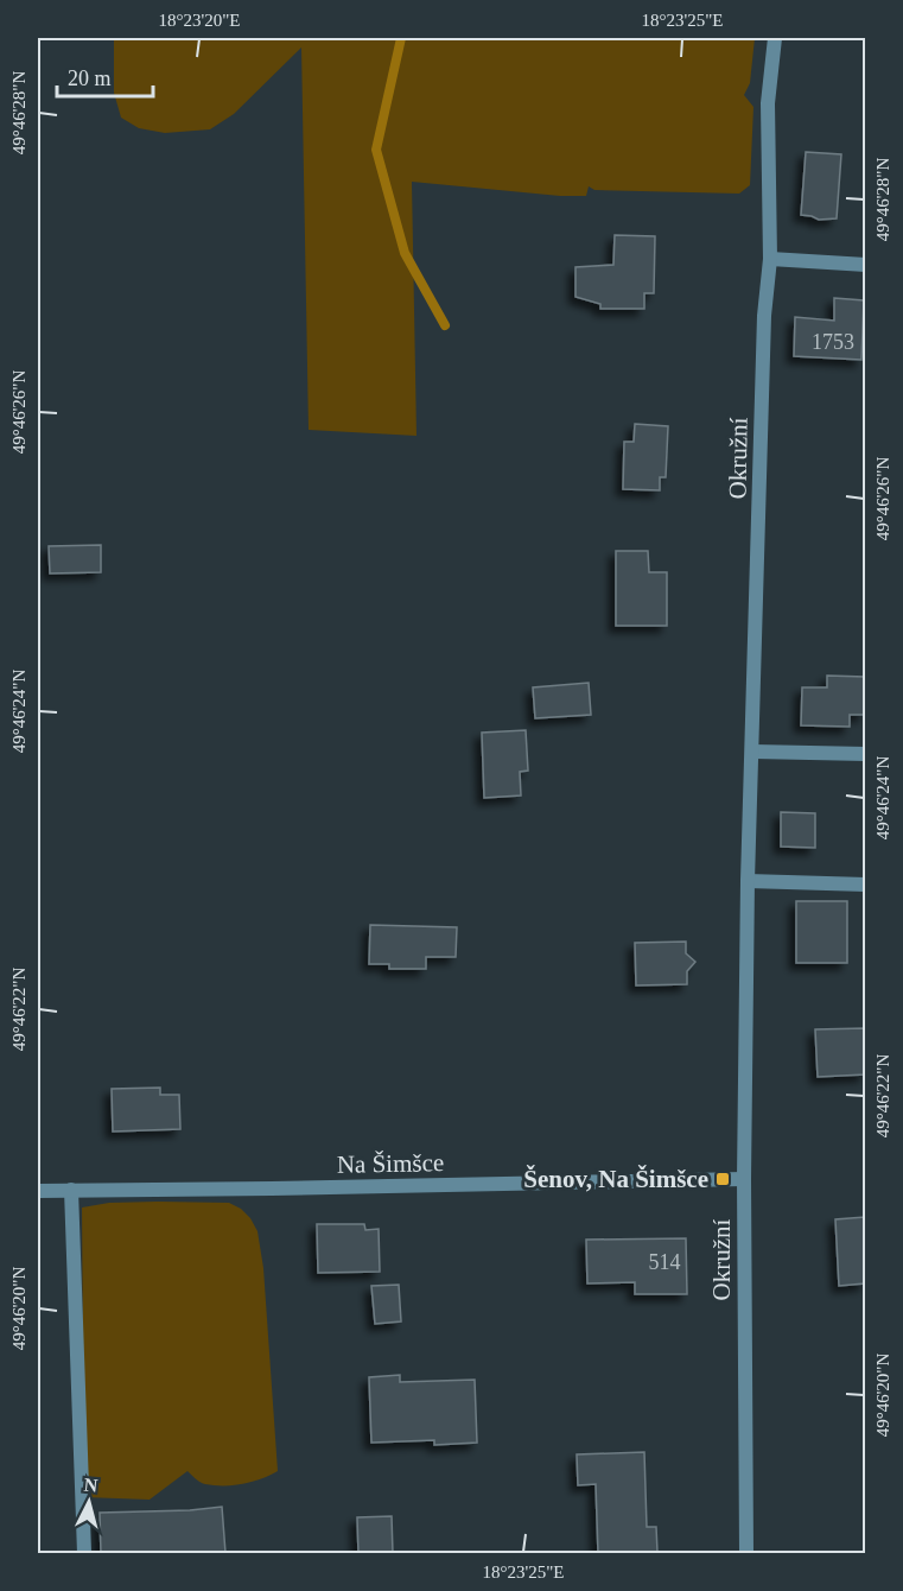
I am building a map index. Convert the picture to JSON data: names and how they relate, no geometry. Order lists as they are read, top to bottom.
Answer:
{
  "streets": {
    "street": ["Okružní", "Na Šimšce"]
  },
  "crossings": [
    ["Okružní", "Na Šimšce"]
  ],
  "places": {
    "transit": ["Šenov, Na Šimšce"]
  },
  "house_numbers": ["1753", "514"],
  "scale_bar": "20 m",
  "north": "top",
  "coordinates": [
    "18°23'20\"E",
    "18°23'25\"E",
    "49°46'28\"N",
    "49°46'26\"N",
    "49°46'24\"N",
    "49°46'22\"N",
    "49°46'20\"N"
  ]
}
